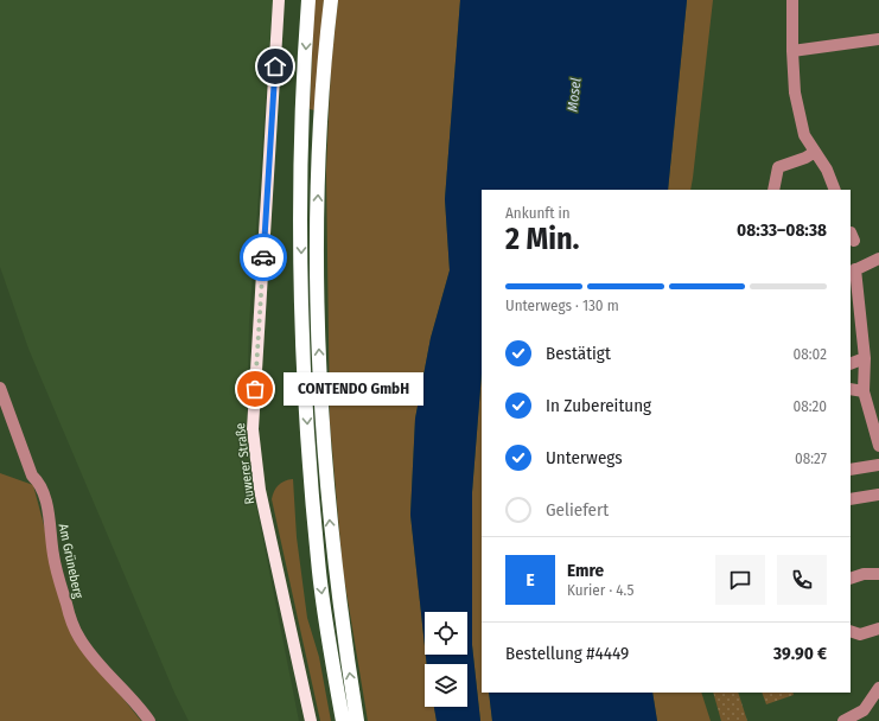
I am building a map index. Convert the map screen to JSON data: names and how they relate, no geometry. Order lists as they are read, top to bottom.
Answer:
{
  "streets": {
    "main road": ["Ruwerer Straße"],
    "street": ["Am Grüneberg"]
  },
  "water": ["Mosel"],
  "places": ["CONTENDO GmbH"],
  "page": {
    "heading": ["2 Min.", "Ankunft in", "08:33–08:38"],
    "panel": [
      "Emre",
      "Kurier · 4.5",
      "Bestellung #4449",
      "39.90 €"
    ],
    "bar": "Unterwegs · 130 m",
    "list": [
      ["Bestätigt", "08:02"],
      ["In Zubereitung", "08:20"],
      ["Unterwegs", "08:27"],
      "Geliefert"
    ],
    "bubble": "CONTENDO GmbH",
    "round": "E"
  }
}
